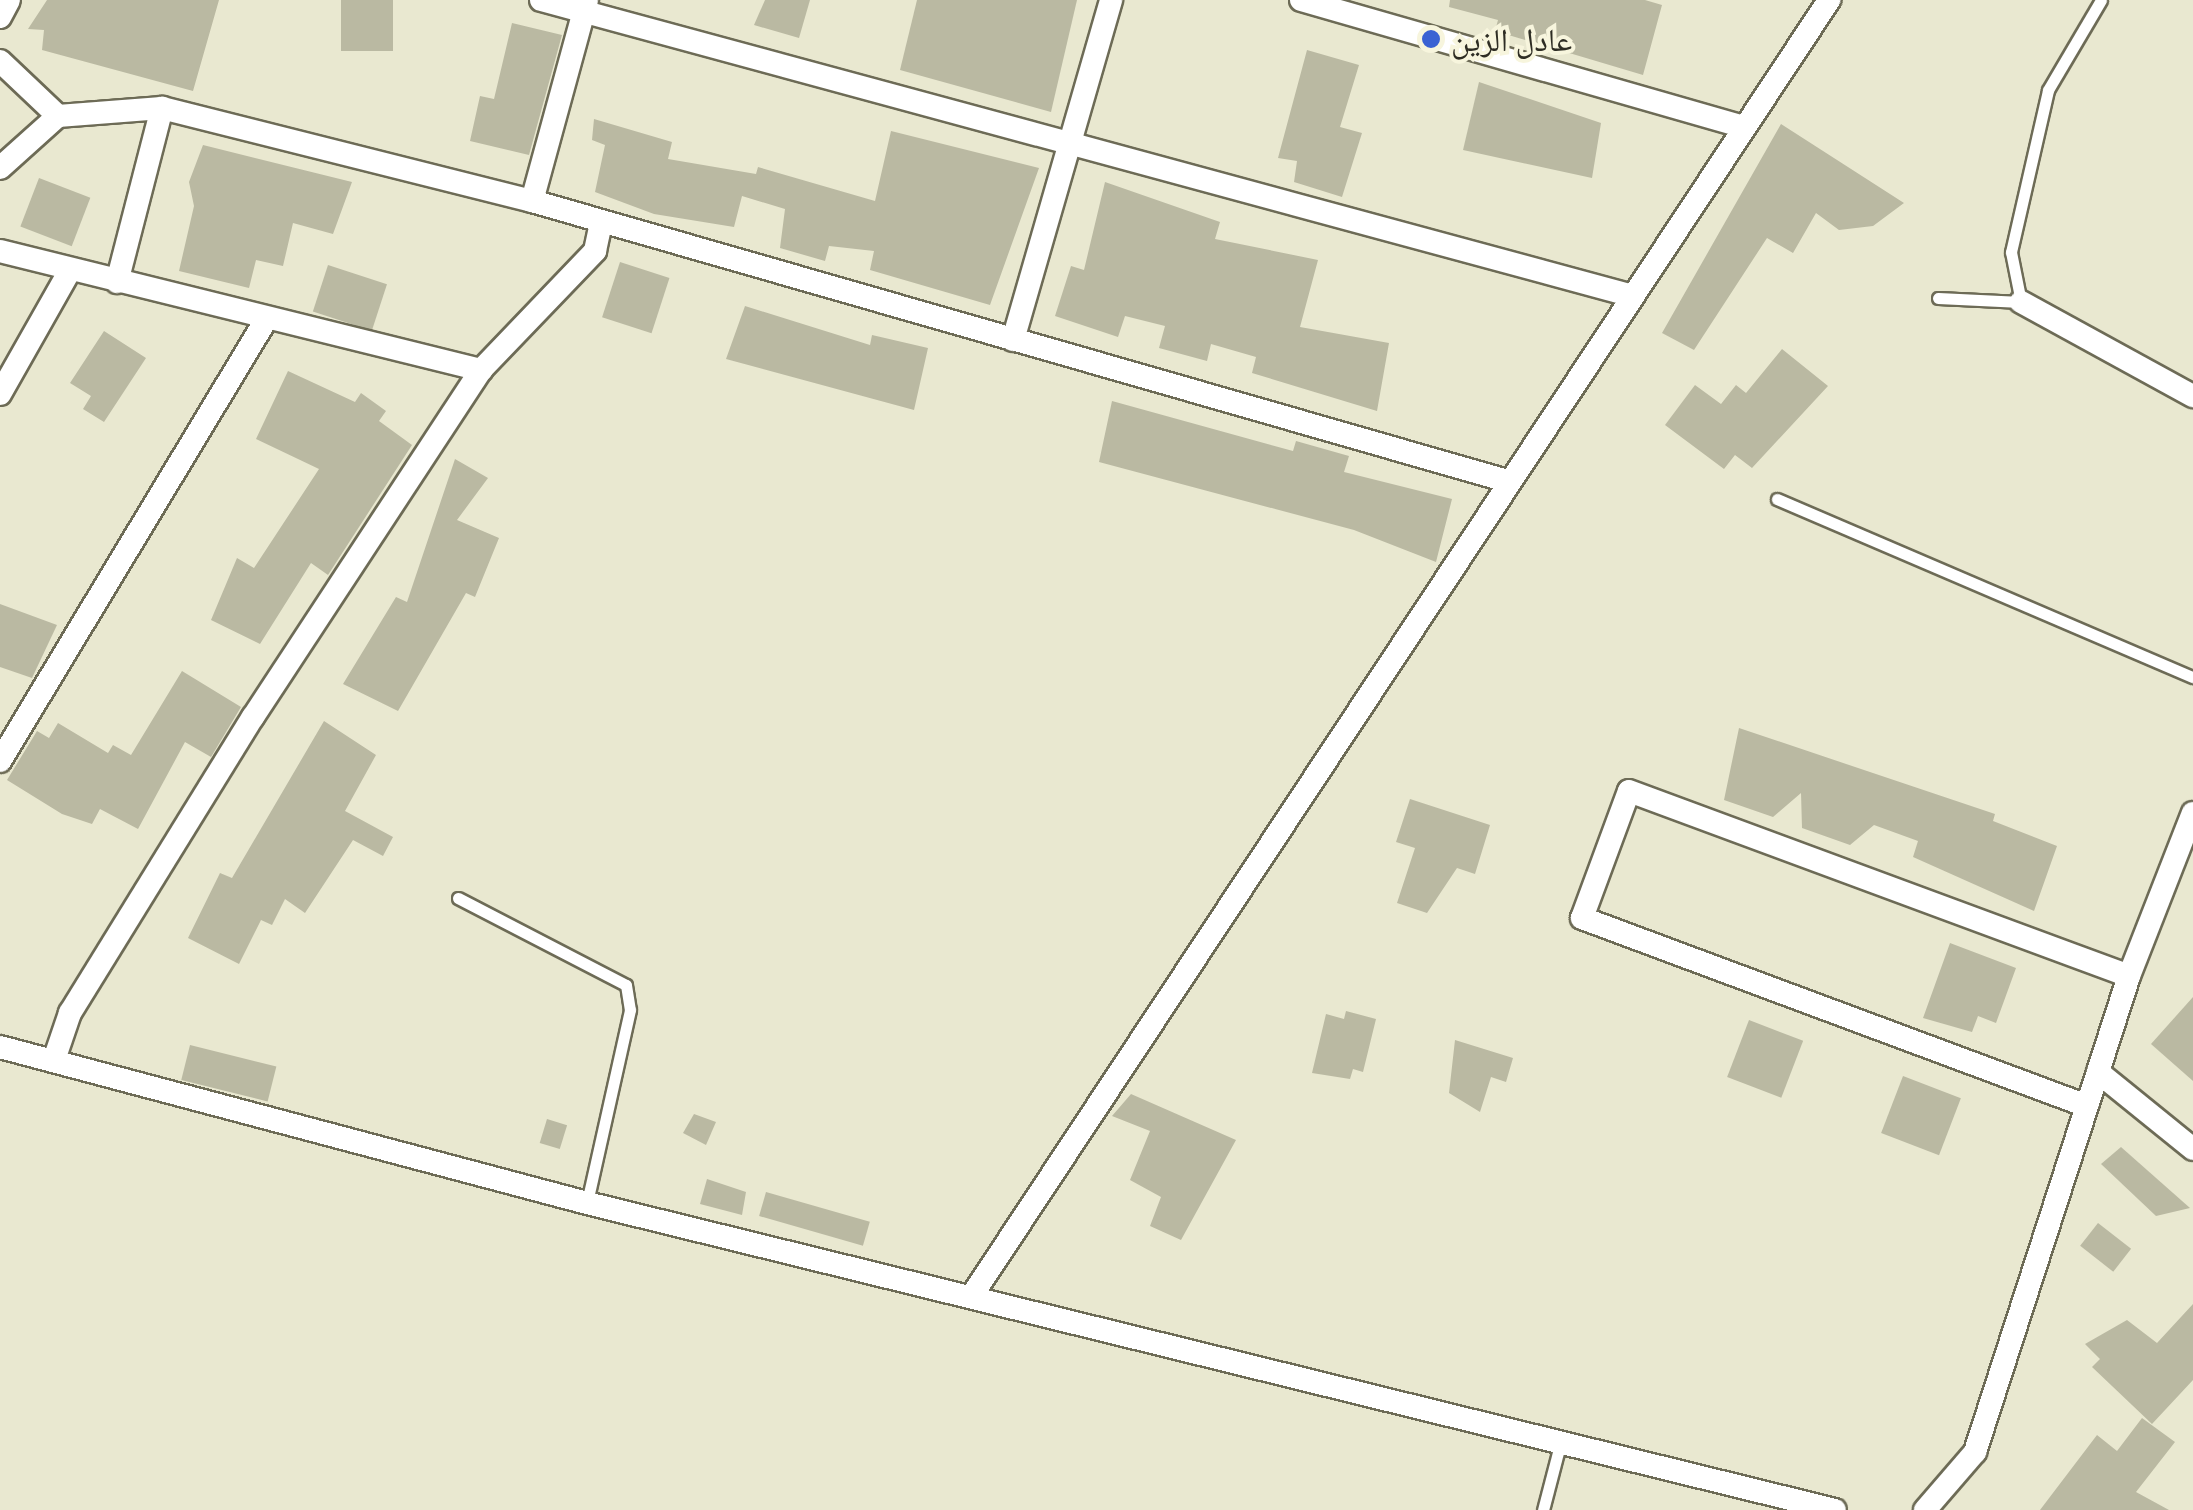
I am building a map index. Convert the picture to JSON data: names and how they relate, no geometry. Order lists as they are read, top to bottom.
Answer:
{
  "places": ["عادل الزين"]
}
